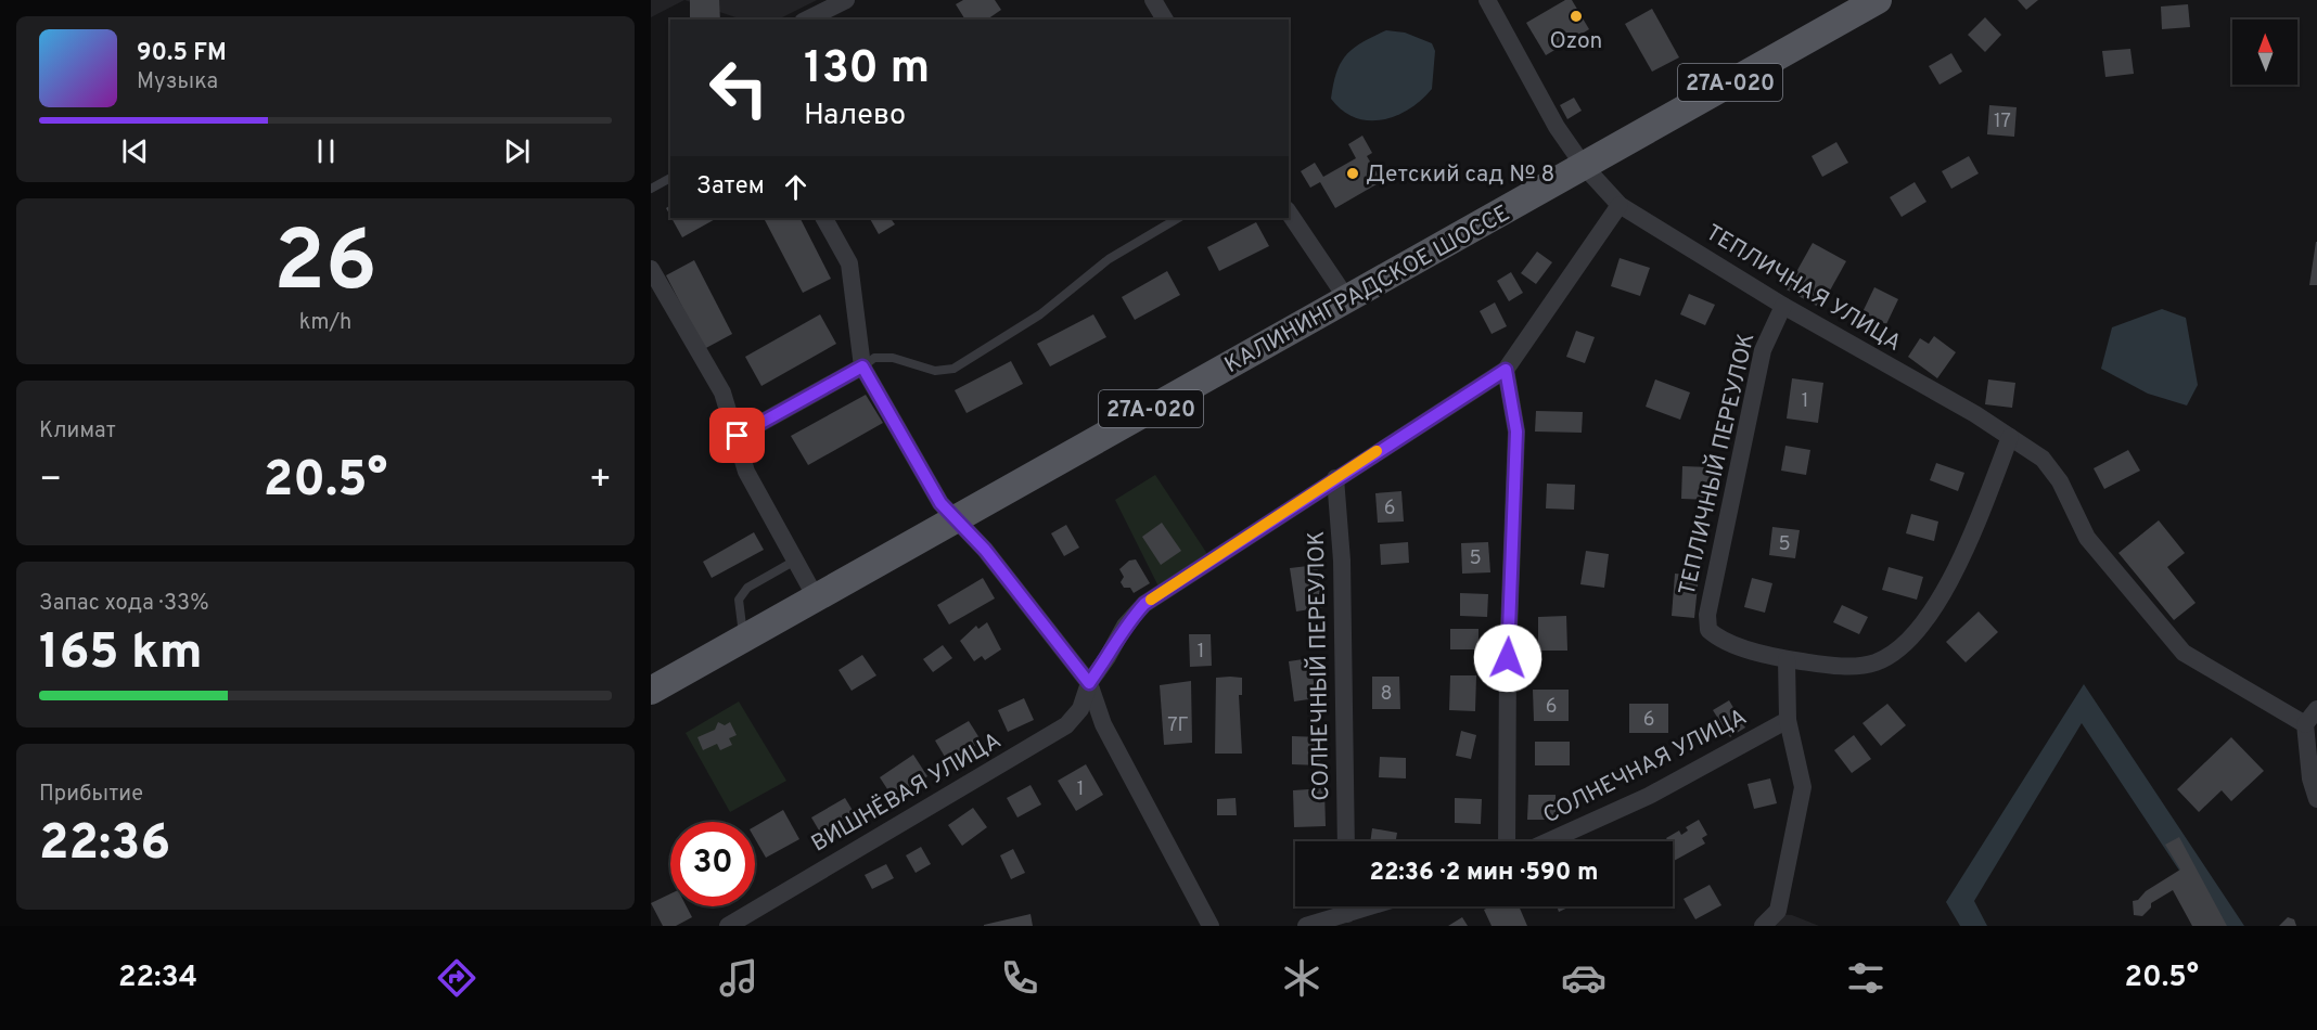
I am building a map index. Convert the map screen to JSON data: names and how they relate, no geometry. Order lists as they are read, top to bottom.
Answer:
{
  "streets": {
    "main road": ["27А-020", "КАЛИНИНГРАДСКОЕ ШОССЕ"],
    "street": [
      "ТЕПЛИЧНАЯ УЛИЦА",
      "ТЕПЛИЧНЫЙ ПЕРЕУЛОК",
      "СОЛНЕЧНЫЙ ПЕРЕУЛОК",
      "СОЛНЕЧНАЯ УЛИЦА",
      "ВИШНЁВАЯ УЛИЦА"
    ]
  },
  "crossings": [
    ["ТЕПЛИЧНАЯ УЛИЦА", "КАЛИНИНГРАДСКОЕ ШОССЕ"],
    ["ТЕПЛИЧНАЯ УЛИЦА", "ТЕПЛИЧНЫЙ ПЕРЕУЛОК"],
    ["СОЛНЕЧНЫЙ ПЕРЕУЛОК", "ВИШНЁВАЯ УЛИЦА"]
  ],
  "places": ["Ozon", "Детский сад № 8"],
  "house_numbers": [
    "17",
    "1",
    "6",
    "5",
    "5",
    "1",
    "8",
    "6",
    "6",
    "7Г",
    "1"
  ],
  "north": "top",
  "page": {
    "turn": ["130 m", "Налево"],
    "song": ["90.5 FM", "Музыка"],
    "then": "Затем",
    "tile": [
      ["26", "km/h"],
      "Климат",
      ["Запас хода · 33%", "165 km"],
      ["Прибытие", "22:36"]
    ],
    "heat": ["−", "20.5°", "+"],
    "limit": "30",
    "trip": "22:36 · 2 мин · 590 m",
    "tabs": ["22:34", "20.5°"]
  }
}
